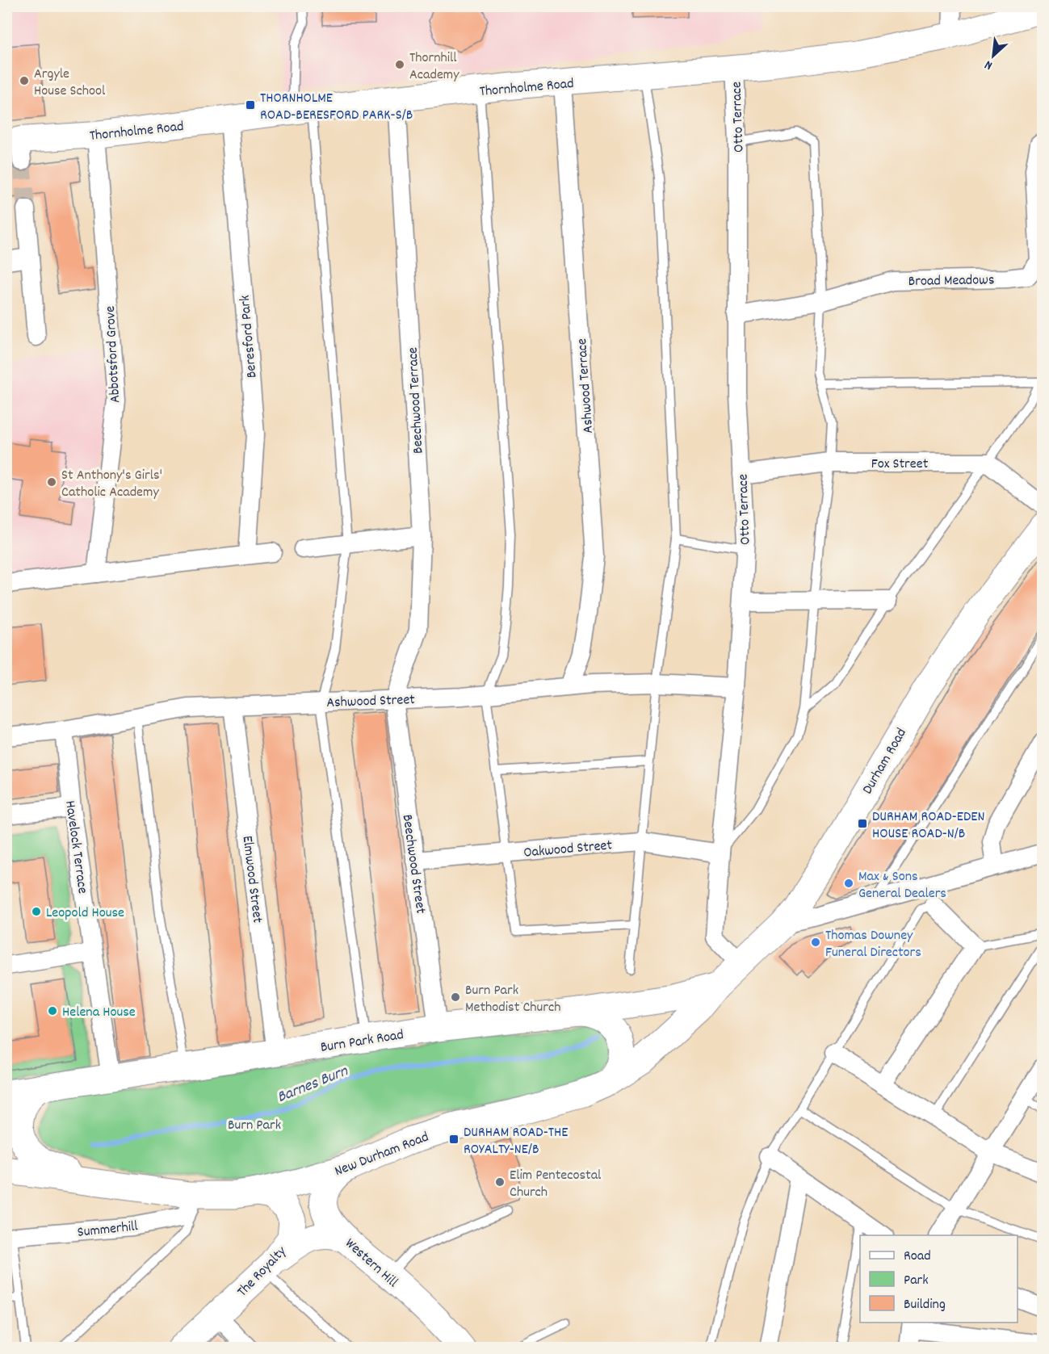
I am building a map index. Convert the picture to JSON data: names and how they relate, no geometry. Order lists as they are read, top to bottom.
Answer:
{
  "streets": {
    "main road": [
      "Durham Road",
      "Burn Park Road",
      "New Durham Road",
      "Western Hill",
      "The Royalty"
    ],
    "street": [
      "Thornholme Road",
      "Otto Terrace",
      "Broad Meadows",
      "Beresford Park",
      "Abbotsford Grove",
      "Ashwood Terrace",
      "Beechwood Terrace",
      "Fox Street",
      "Ashwood Street",
      "Havelock Terrace",
      "Oakwood Street",
      "Beechwood Street",
      "Elmwood Street",
      "Summerhill"
    ]
  },
  "crossings": [
    ["Thornholme Road", "Otto Terrace"],
    ["Thornholme Road", "Beresford Park"],
    ["Thornholme Road", "Abbotsford Grove"],
    ["Thornholme Road", "Ashwood Terrace"],
    ["Thornholme Road", "Beechwood Terrace"],
    ["Otto Terrace", "Broad Meadows"],
    ["Otto Terrace", "Fox Street"],
    ["Otto Terrace", "Ashwood Street"],
    ["Otto Terrace", "Durham Road"],
    ["Otto Terrace", "Oakwood Street"],
    ["Ashwood Terrace", "Ashwood Street"],
    ["Beechwood Terrace", "Ashwood Street"],
    ["Beechwood Terrace", "Beechwood Street"],
    ["Ashwood Street", "Havelock Terrace"],
    ["Ashwood Street", "Beechwood Street"],
    ["Ashwood Street", "Elmwood Street"],
    ["Durham Road", "Burn Park Road"],
    ["Durham Road", "New Durham Road"],
    ["Havelock Terrace", "Burn Park Road"],
    ["Oakwood Street", "Beechwood Street"],
    ["Beechwood Street", "Burn Park Road"],
    ["Elmwood Street", "Burn Park Road"],
    ["Burn Park Road", "New Durham Road"],
    ["New Durham Road", "Summerhill"],
    ["New Durham Road", "Western Hill"],
    ["New Durham Road", "The Royalty"]
  ],
  "water": ["Barnes Burn"],
  "parks": ["Burn Park"],
  "places": {
    "other": [
      "Thornhill Academy",
      "Argyle House School",
      "St Anthony's Girls' Catholic Academy",
      "Max & Sons General Dealers",
      "Leopold House",
      "Thomas Downey Funeral Directors",
      "Burn Park Methodist Church",
      "Helena House",
      "Elim Pentecostal Church"
    ],
    "transit": ["THORNHOLME ROAD-BERESFORD PARK-S/B", "DURHAM ROAD-EDEN HOUSE ROAD-N/B", "DURHAM ROAD-THE ROYALTY-NE/B"]
  },
  "legend": ["Road", "Park", "Building"],
  "north": "bottom left"
}
